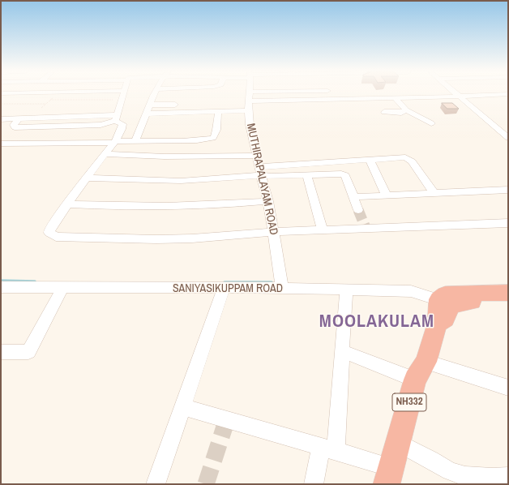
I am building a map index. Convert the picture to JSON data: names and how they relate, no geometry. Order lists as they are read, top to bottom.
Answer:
{
  "streets": {
    "highway": ["NH332"],
    "street": ["MUTHIRAPALAYAM ROAD", "SANIYASIKUPPAM ROAD"]
  },
  "crossings": [
    ["MUTHIRAPALAYAM ROAD", "SANIYASIKUPPAM ROAD"],
    ["SANIYASIKUPPAM ROAD", "NH332"]
  ],
  "districts": ["MOOLAKULAM"]
}
